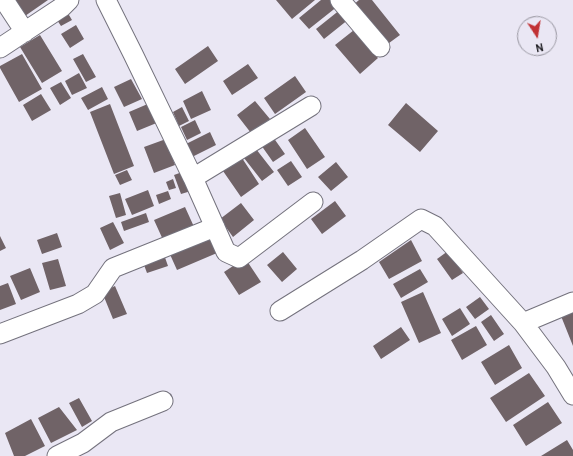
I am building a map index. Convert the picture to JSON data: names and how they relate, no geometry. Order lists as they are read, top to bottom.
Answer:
{
  "north": "bottom"
}
